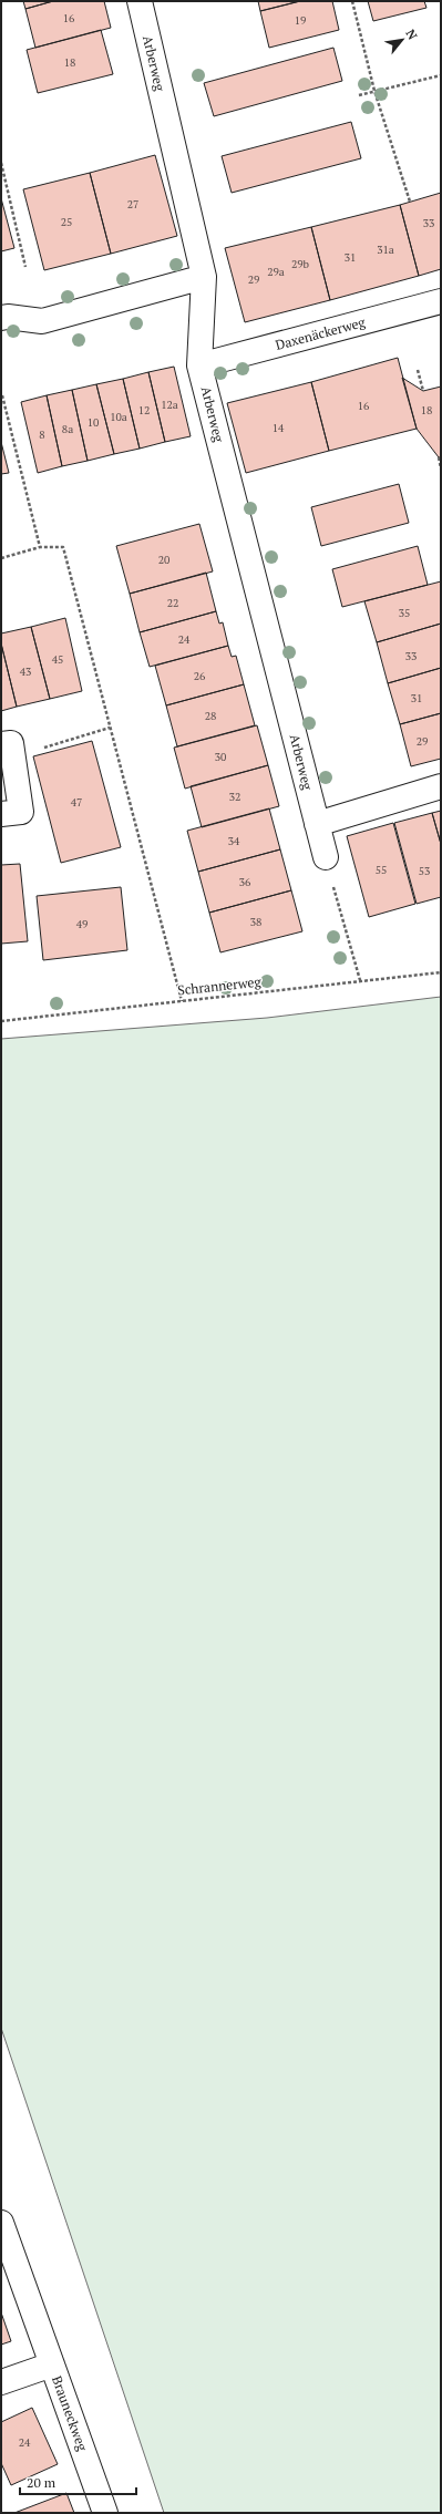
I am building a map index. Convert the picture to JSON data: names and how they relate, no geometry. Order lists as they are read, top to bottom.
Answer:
{
  "streets": {
    "street": ["Arberweg", "Daxenäckerweg", "Brauneckweg"],
    "path": ["Schrannerweg"]
  },
  "crossings": [
    ["Arberweg", "Daxenäckerweg"]
  ],
  "house_numbers": [
    "16",
    "19",
    "18",
    "27",
    "25",
    "33",
    "31a",
    "31",
    "29b",
    "29a",
    "29",
    "12a",
    "16",
    "12",
    "18",
    "10a",
    "10",
    "14",
    "8a",
    "8",
    "20",
    "22",
    "35",
    "24",
    "33",
    "45",
    "43",
    "26",
    "31",
    "28",
    "29",
    "30",
    "32",
    "47",
    "34",
    "55",
    "53",
    "36",
    "38",
    "49",
    "24"
  ],
  "scale_bar": "20 m",
  "north": "top right"
}
